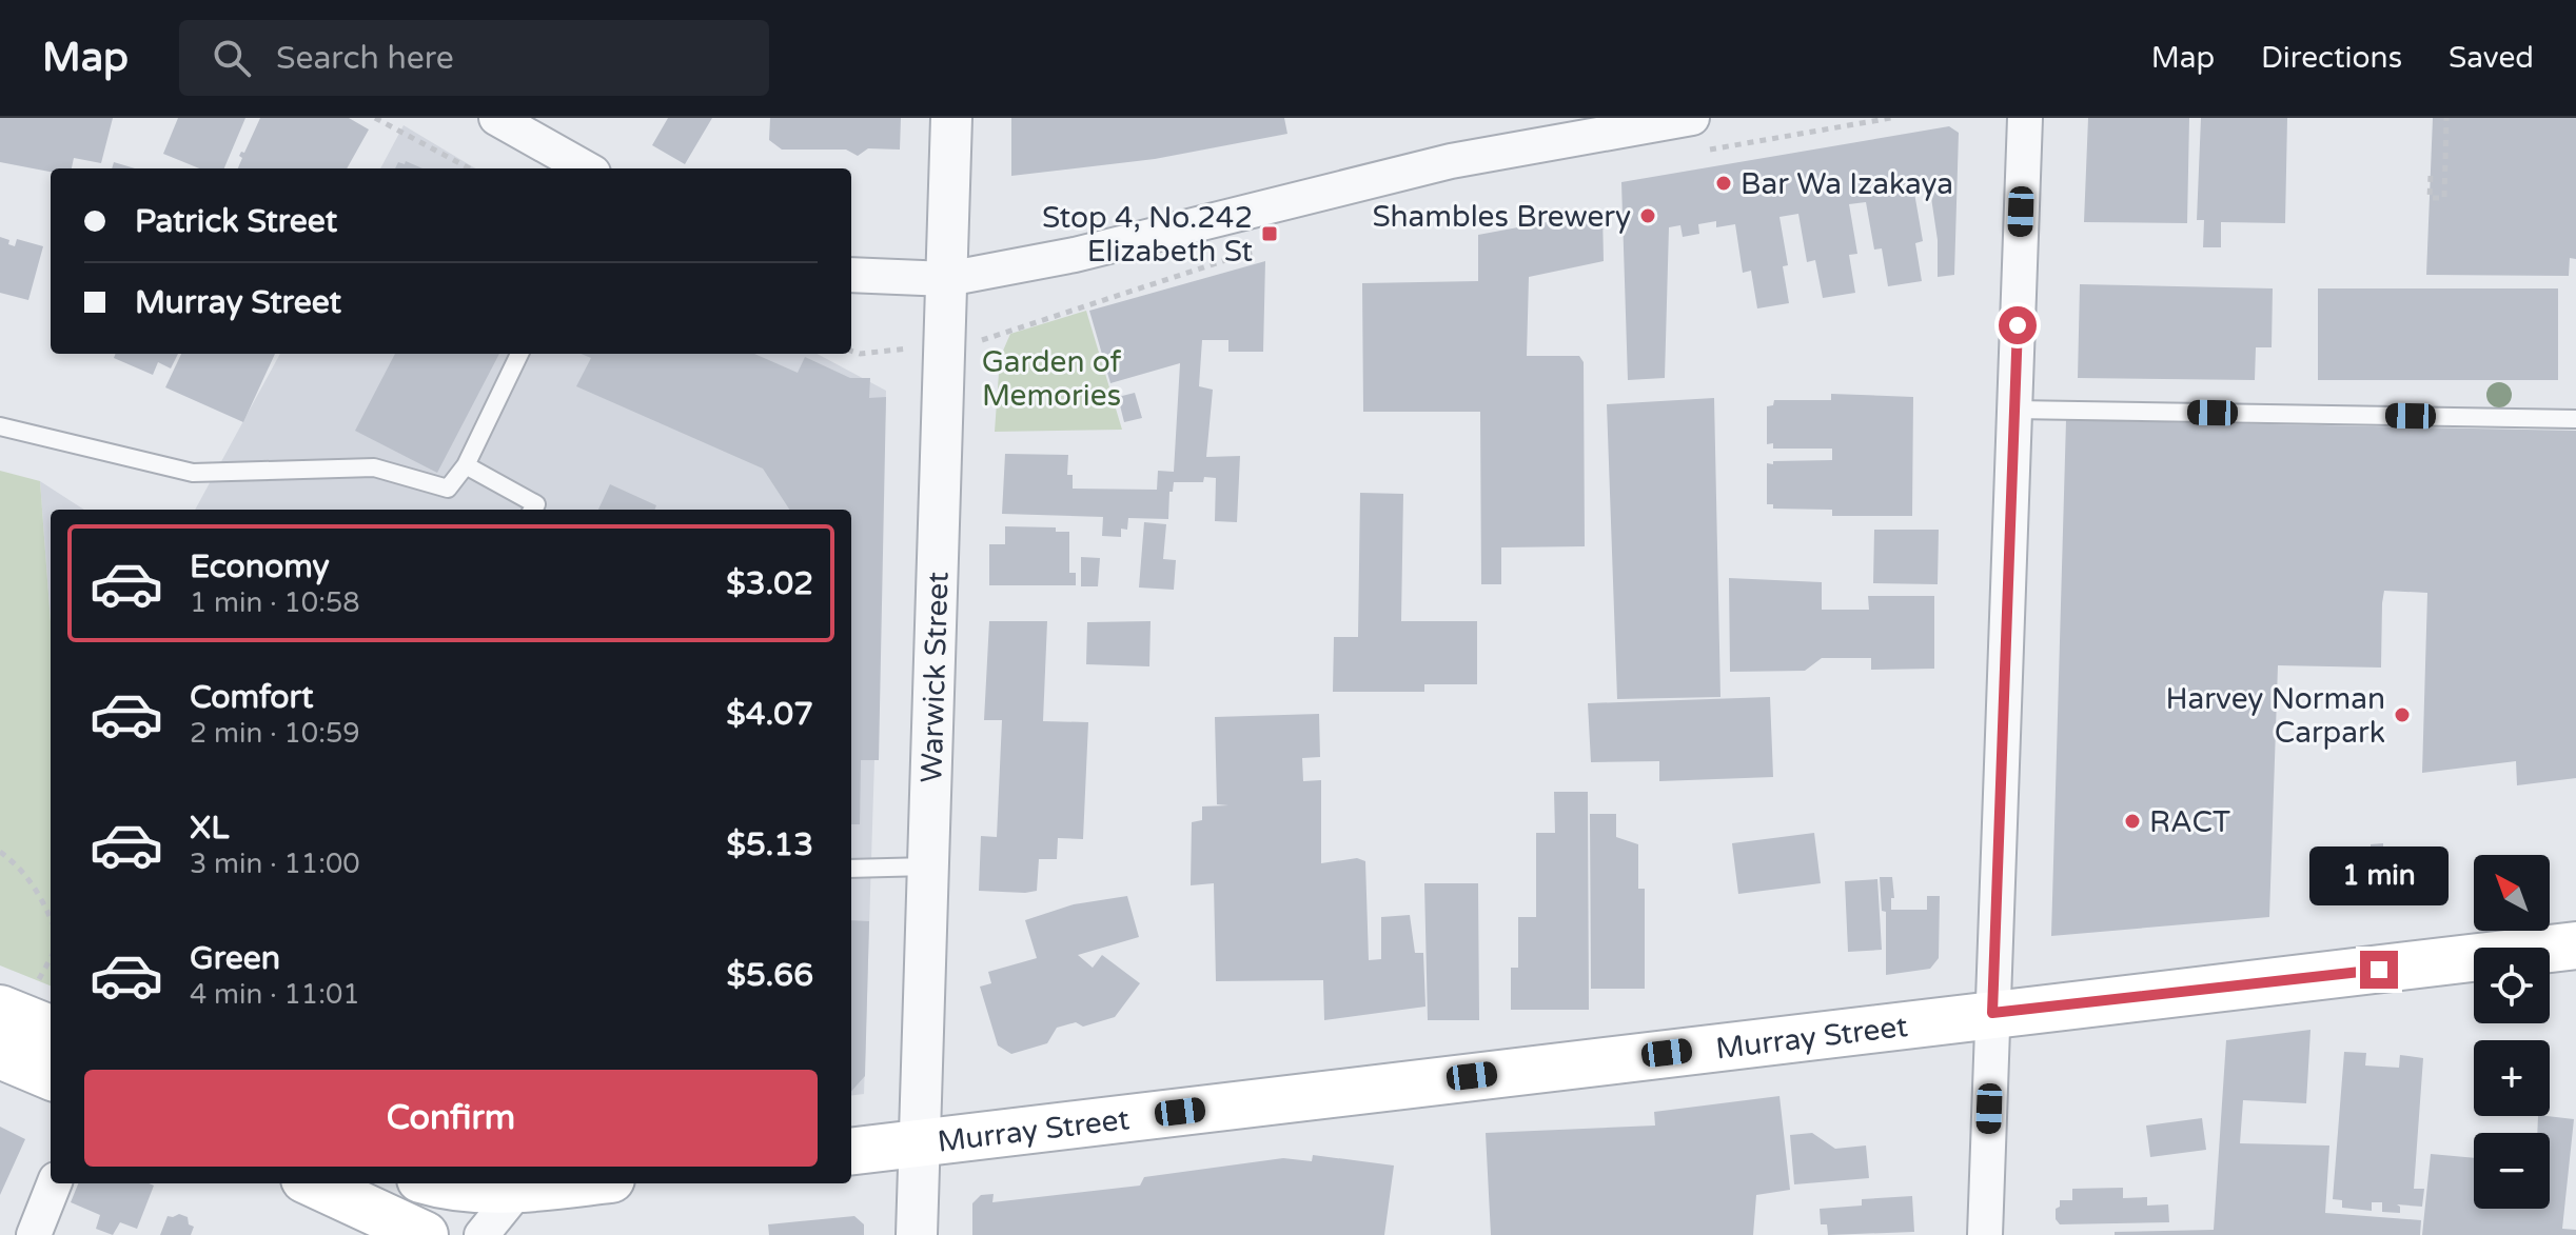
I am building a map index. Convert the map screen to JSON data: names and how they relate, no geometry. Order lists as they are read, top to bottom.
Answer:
{
  "streets": {
    "main road": ["Murray Street"],
    "street": ["Warwick Street"]
  },
  "crossings": [
    ["Warwick Street", "Murray Street"]
  ],
  "parks": ["Garden of Memories"],
  "places": {
    "other": [
      "Bar Wa Izakaya",
      "Shambles Brewery",
      "Harvey Norman Carpark",
      "RACT"
    ],
    "transit": ["Stop 4, No.242 Elizabeth St"]
  },
  "north": "top left",
  "page": {
    "header": "Map",
    "search": "Search here",
    "nav": ["Map", "Directions", "Saved"],
    "banner": ["Patrick Street", "Murray Street"],
    "list": [
      {
        "name": "Economy",
        "note": "1 min · 10:58",
        "value": "$3.02"
      },
      {
        "name": "Comfort",
        "note": "2 min · 10:59",
        "value": "$4.07"
      },
      {
        "name": "XL",
        "note": "3 min · 11:00",
        "value": "$5.13"
      },
      {
        "name": "Green",
        "note": "4 min · 11:01",
        "value": "$5.66"
      }
    ],
    "bubble": "1 min",
    "map_buttons": ["+", "−"],
    "buttons": "Confirm"
  }
}
